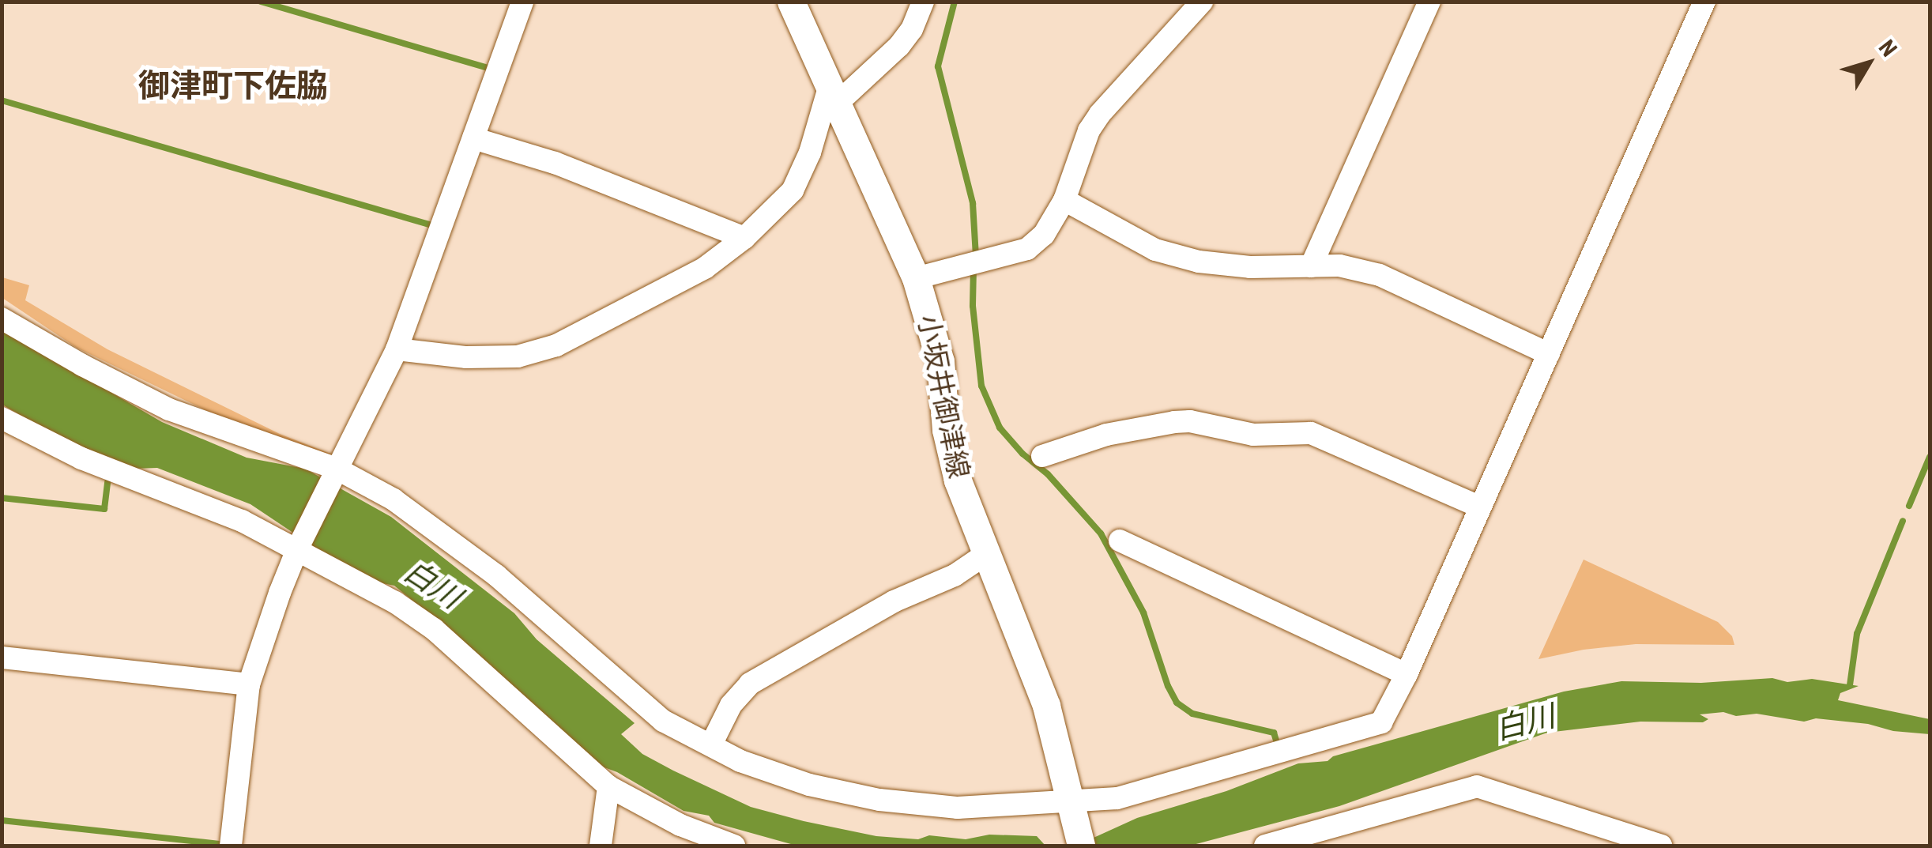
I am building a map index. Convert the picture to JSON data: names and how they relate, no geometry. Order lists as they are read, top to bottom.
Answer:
{
  "streets": {
    "main road": ["小坂井御津線"]
  },
  "districts": ["御津町下佐脇"],
  "water": ["白川"],
  "north": "top right"
}
